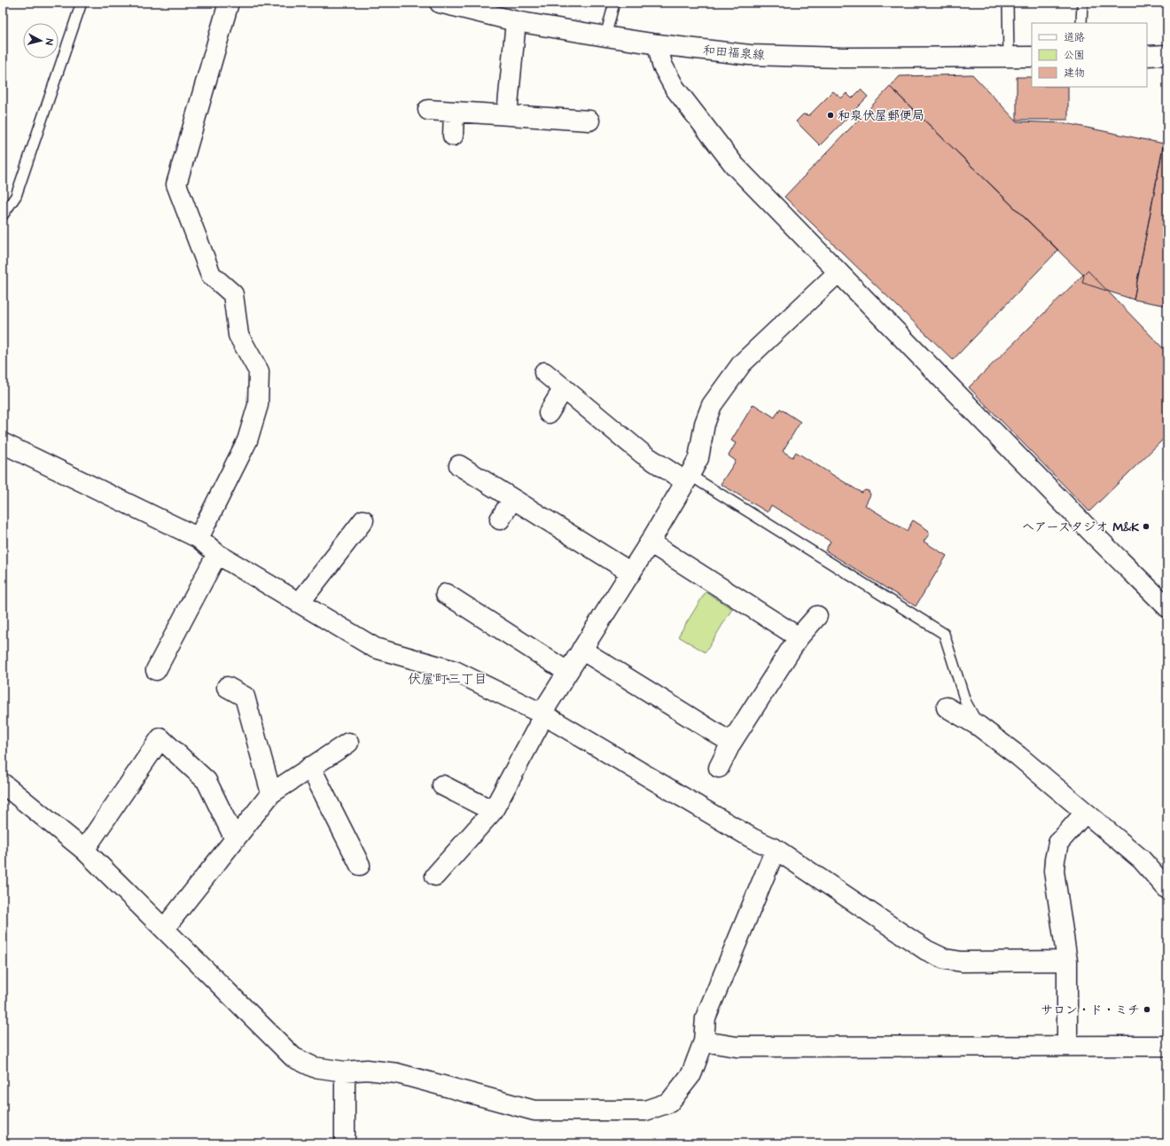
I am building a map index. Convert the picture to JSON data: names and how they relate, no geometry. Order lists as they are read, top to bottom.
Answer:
{
  "streets": {
    "street": ["和田福泉線"]
  },
  "districts": ["伏屋町三丁目"],
  "places": ["和泉伏屋郵便局", "ヘアースタジオ M&K", "サロン・ド・ミチ"],
  "legend": ["道路", "公園", "建物"],
  "north": "right"
}
